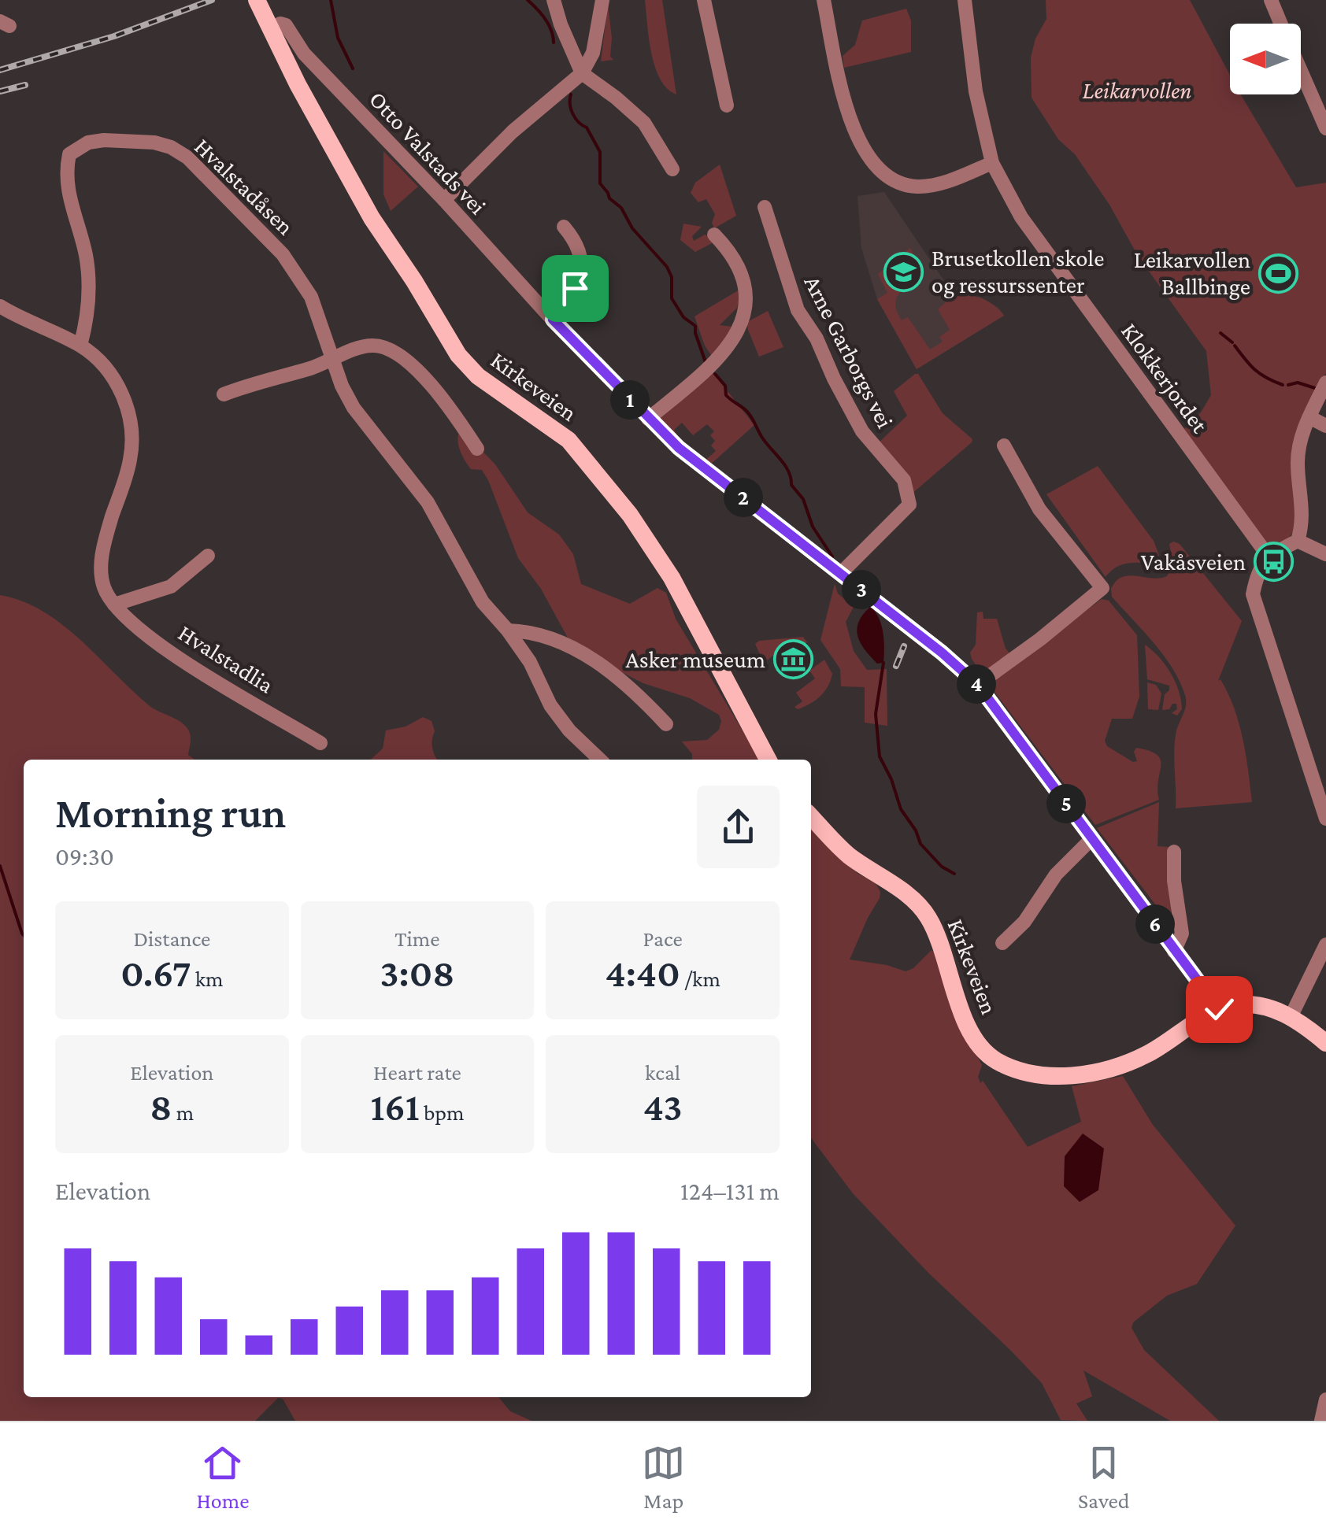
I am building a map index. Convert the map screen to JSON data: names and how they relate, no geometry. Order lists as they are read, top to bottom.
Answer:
{
  "streets": {
    "main road": ["Kirkeveien"],
    "street": [
      "Otto Valstads vei",
      "Hvalstadåsen",
      "Arne Garborgs vei",
      "Klokkerjordet",
      "Hvalstadlia"
    ]
  },
  "crossings": [
    ["Otto Valstads vei", "Arne Garborgs vei"],
    ["Otto Valstads vei", "Kirkeveien"],
    ["Hvalstadåsen", "Hvalstadlia"]
  ],
  "parks": ["Leikarvollen"],
  "places": {
    "school or university": ["Brusetkollen skole og ressurssenter"],
    "sports": ["Leikarvollen Ballbinge"],
    "bus stop": ["Vakåsveien"],
    "museum": ["Asker museum"]
  },
  "north": "left",
  "page": {
    "pins": [
      "1",
      "2",
      "3",
      "4",
      "5",
      "6"
    ],
    "heading": ["Morning run", "09:30"],
    "stats": [
      ["Distance", "0.67 km"],
      ["Time", "3:08"],
      ["Pace", "4:40 /km"],
      ["Elevation", "8 m"],
      ["Heart rate", "161 bpm"],
      ["kcal", "43"]
    ],
    "chart": ["Elevation", "124–131 m"],
    "tabs": ["Home", "Map", "Saved"]
  }
}
